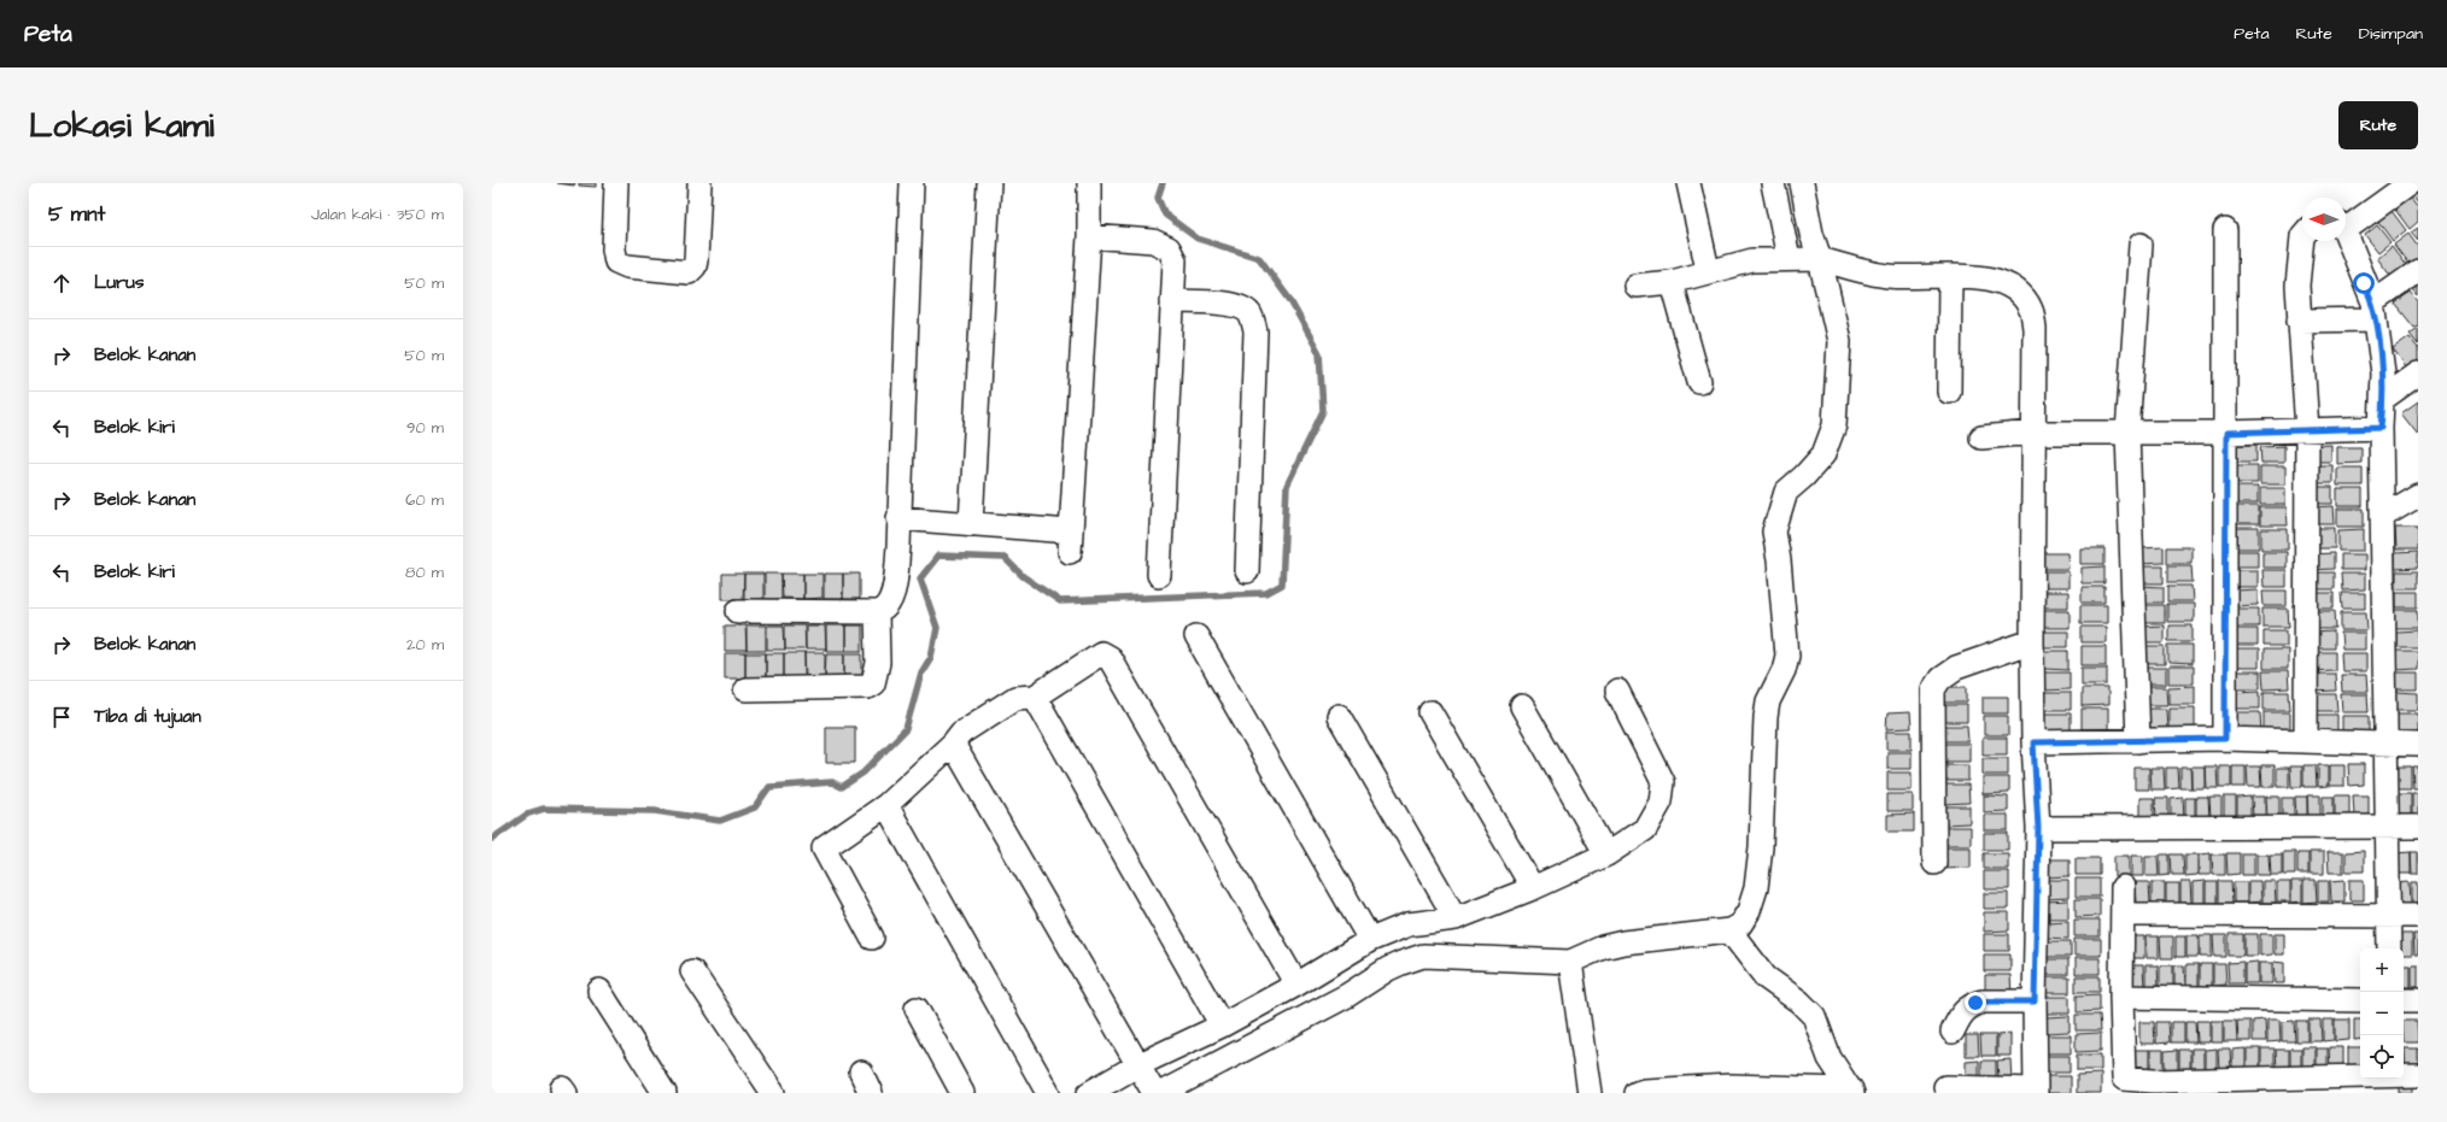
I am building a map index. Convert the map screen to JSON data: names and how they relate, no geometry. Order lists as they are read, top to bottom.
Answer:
{
  "north": "left",
  "page": {
    "header": "Peta",
    "nav": ["Peta", "Rute", "Disimpan"],
    "buttons": "Rute",
    "title": "Lokasi kami",
    "heading": ["5 mnt", "Jalan kaki · 350 m"],
    "list": [
      ["Lurus", "50 m"],
      ["Belok kanan", "50 m"],
      ["Belok kiri", "90 m"],
      ["Belok kanan", "60 m"],
      ["Belok kiri", "80 m"],
      ["Belok kanan", "20 m"],
      "Tiba di tujuan"
    ],
    "map_buttons": ["+", "−"]
  }
}
